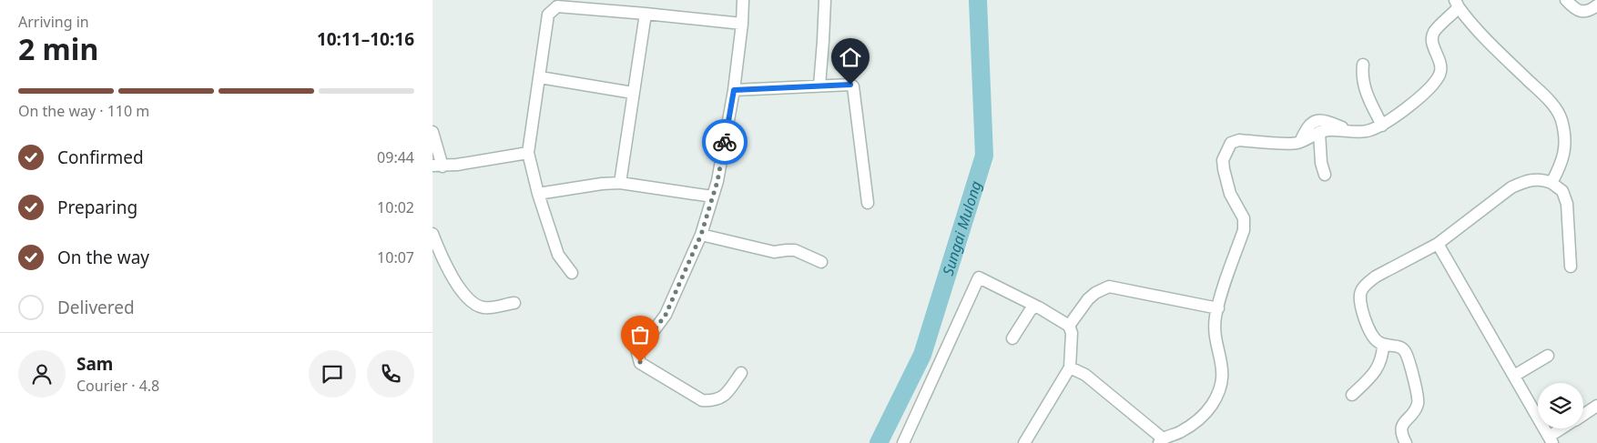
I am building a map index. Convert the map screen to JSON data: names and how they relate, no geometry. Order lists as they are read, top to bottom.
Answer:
{
  "water": ["Sungai Mulong"],
  "page": {
    "heading": ["2 min", "Arriving in", "10:11–10:16"],
    "panel": ["Sam", "Courier · 4.8"],
    "bar": "On the way · 110 m",
    "list": [
      ["Confirmed", "09:44"],
      ["Preparing", "10:02"],
      ["On the way", "10:07"],
      "Delivered"
    ]
  }
}
